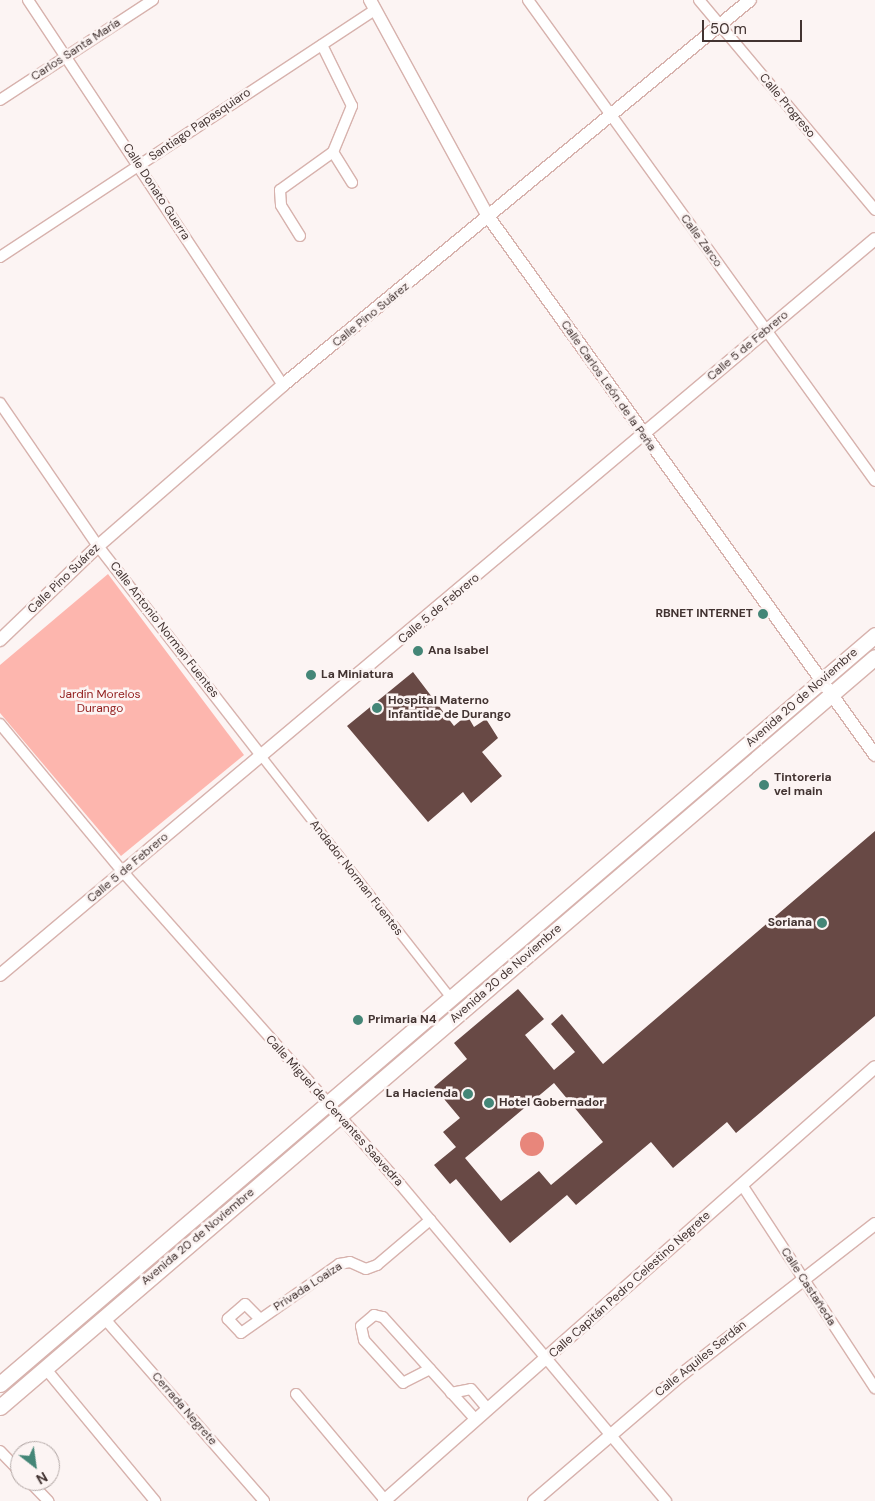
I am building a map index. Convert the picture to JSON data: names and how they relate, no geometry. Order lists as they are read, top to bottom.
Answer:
{
  "streets": {
    "main road": ["Avenida 20 de Noviembre"],
    "street": [
      "Carlos Santa María",
      "Calle Progreso",
      "Santiago Papasquiaro",
      "Calle Donato Guerra",
      "Calle Zarco",
      "Calle Pino Suárez",
      "Calle 5 de Febrero",
      "Calle Carlos León de la Peña",
      "Calle Antonio Norman Fuentes",
      "Andador Norman Fuentes",
      "Calle Miguel de Cervantes Saavedra",
      "Calle Capitán Pedro Celestino Negrete",
      "Privada Loaiza",
      "Calle Castañeda",
      "Calle Aquiles Serdán",
      "Cerrada Negrete"
    ]
  },
  "crossings": [
    ["Carlos Santa María", "Calle Donato Guerra"],
    ["Calle Progreso", "Calle Pino Suárez"],
    ["Santiago Papasquiaro", "Calle Donato Guerra"],
    ["Santiago Papasquiaro", "Calle Carlos León de la Peña"],
    ["Calle Donato Guerra", "Calle Pino Suárez"],
    ["Calle Zarco", "Calle Pino Suárez"],
    ["Calle Zarco", "Calle 5 de Febrero"],
    ["Calle Pino Suárez", "Calle Carlos León de la Peña"],
    ["Calle Pino Suárez", "Calle Antonio Norman Fuentes"],
    ["Calle 5 de Febrero", "Calle Carlos León de la Peña"],
    ["Calle 5 de Febrero", "Calle Antonio Norman Fuentes"],
    ["Calle 5 de Febrero", "Andador Norman Fuentes"],
    ["Calle 5 de Febrero", "Calle Miguel de Cervantes Saavedra"],
    ["Calle Carlos León de la Peña", "Avenida 20 de Noviembre"],
    ["Calle Antonio Norman Fuentes", "Andador Norman Fuentes"],
    ["Avenida 20 de Noviembre", "Andador Norman Fuentes"],
    ["Avenida 20 de Noviembre", "Calle Miguel de Cervantes Saavedra"],
    ["Avenida 20 de Noviembre", "Cerrada Negrete"],
    ["Calle Miguel de Cervantes Saavedra", "Calle Capitán Pedro Celestino Negrete"],
    ["Calle Miguel de Cervantes Saavedra", "Privada Loaiza"],
    ["Calle Miguel de Cervantes Saavedra", "Calle Aquiles Serdán"],
    ["Calle Capitán Pedro Celestino Negrete", "Calle Castañeda"],
    ["Calle Castañeda", "Calle Aquiles Serdán"]
  ],
  "parks": ["Jardín Morelos Durango"],
  "places": [
    "RBNET INTERNET",
    "Ana Isabel",
    "La Miniatura",
    "Hospital Materno Infantide de Durango",
    "Tintoreria vel main",
    "Soriana",
    "Primaria N4",
    "La Hacienda",
    "Hotel Gobernador"
  ],
  "scale_bar": "50 m",
  "north": "bottom right"
}
